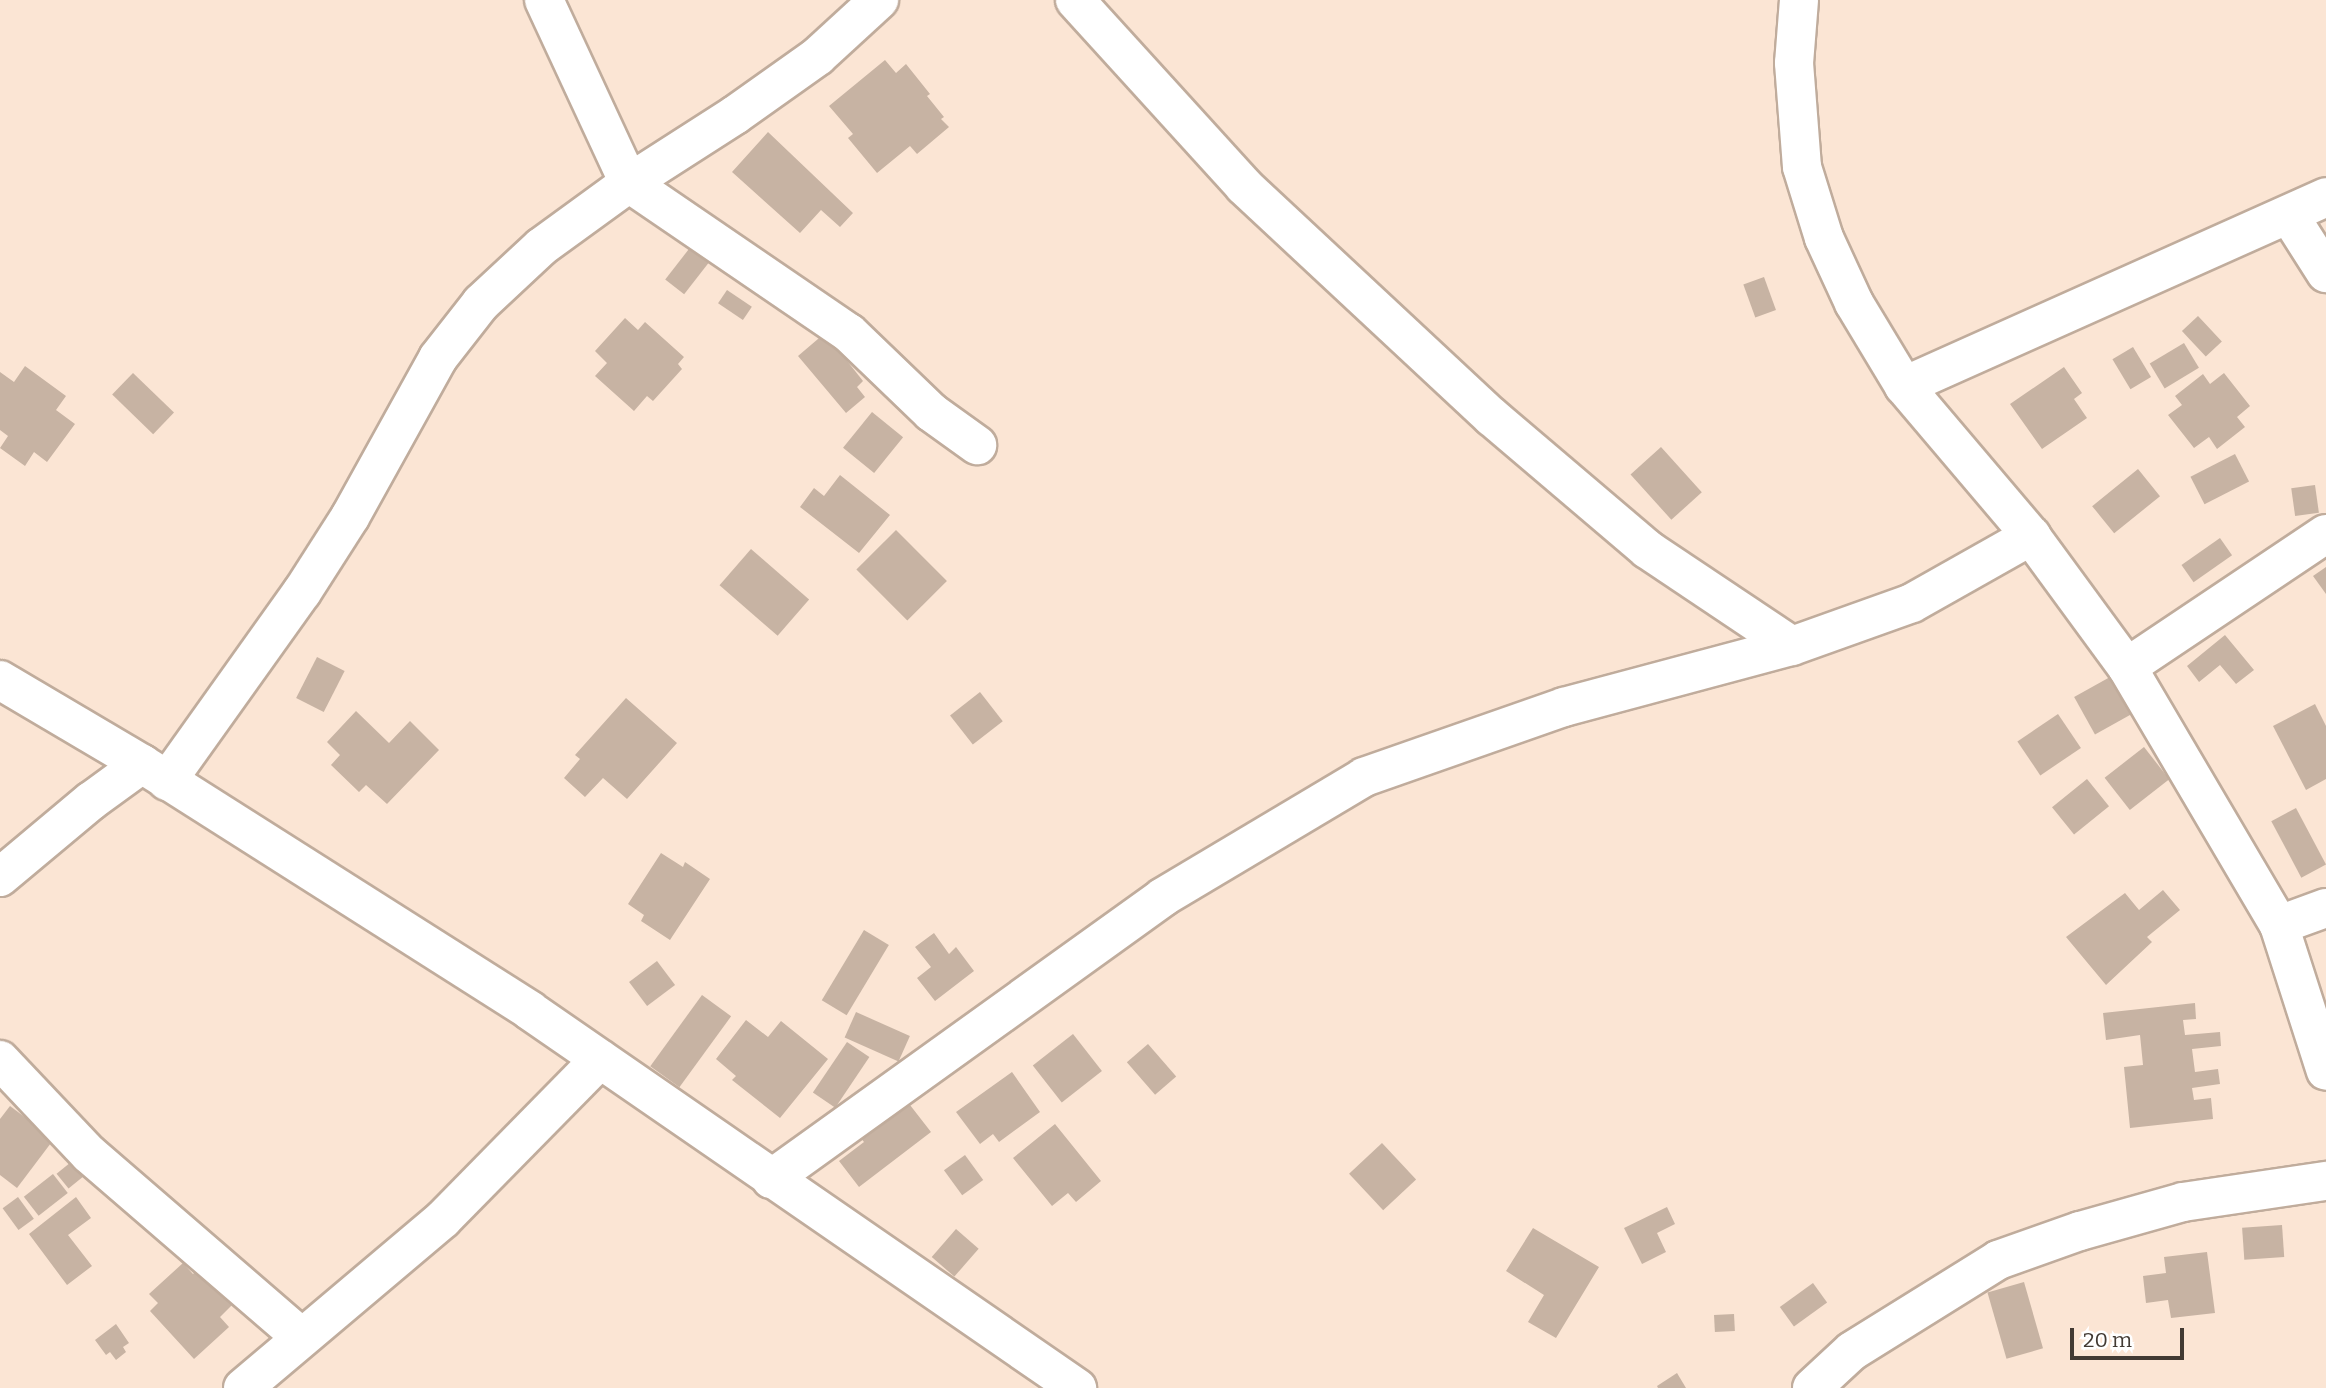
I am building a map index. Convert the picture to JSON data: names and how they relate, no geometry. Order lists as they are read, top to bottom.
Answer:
{
  "scale_bar": "20 m"
}
